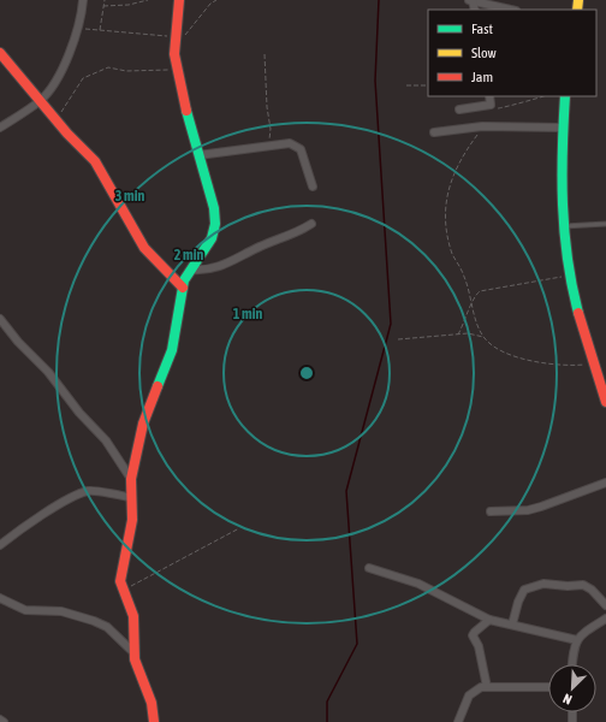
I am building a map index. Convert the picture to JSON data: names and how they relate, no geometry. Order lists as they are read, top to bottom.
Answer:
{
  "legend": ["Fast", "Slow", "Jam"],
  "north": "bottom left",
  "rings": ["3 min", "2 min", "1 min"]
}
